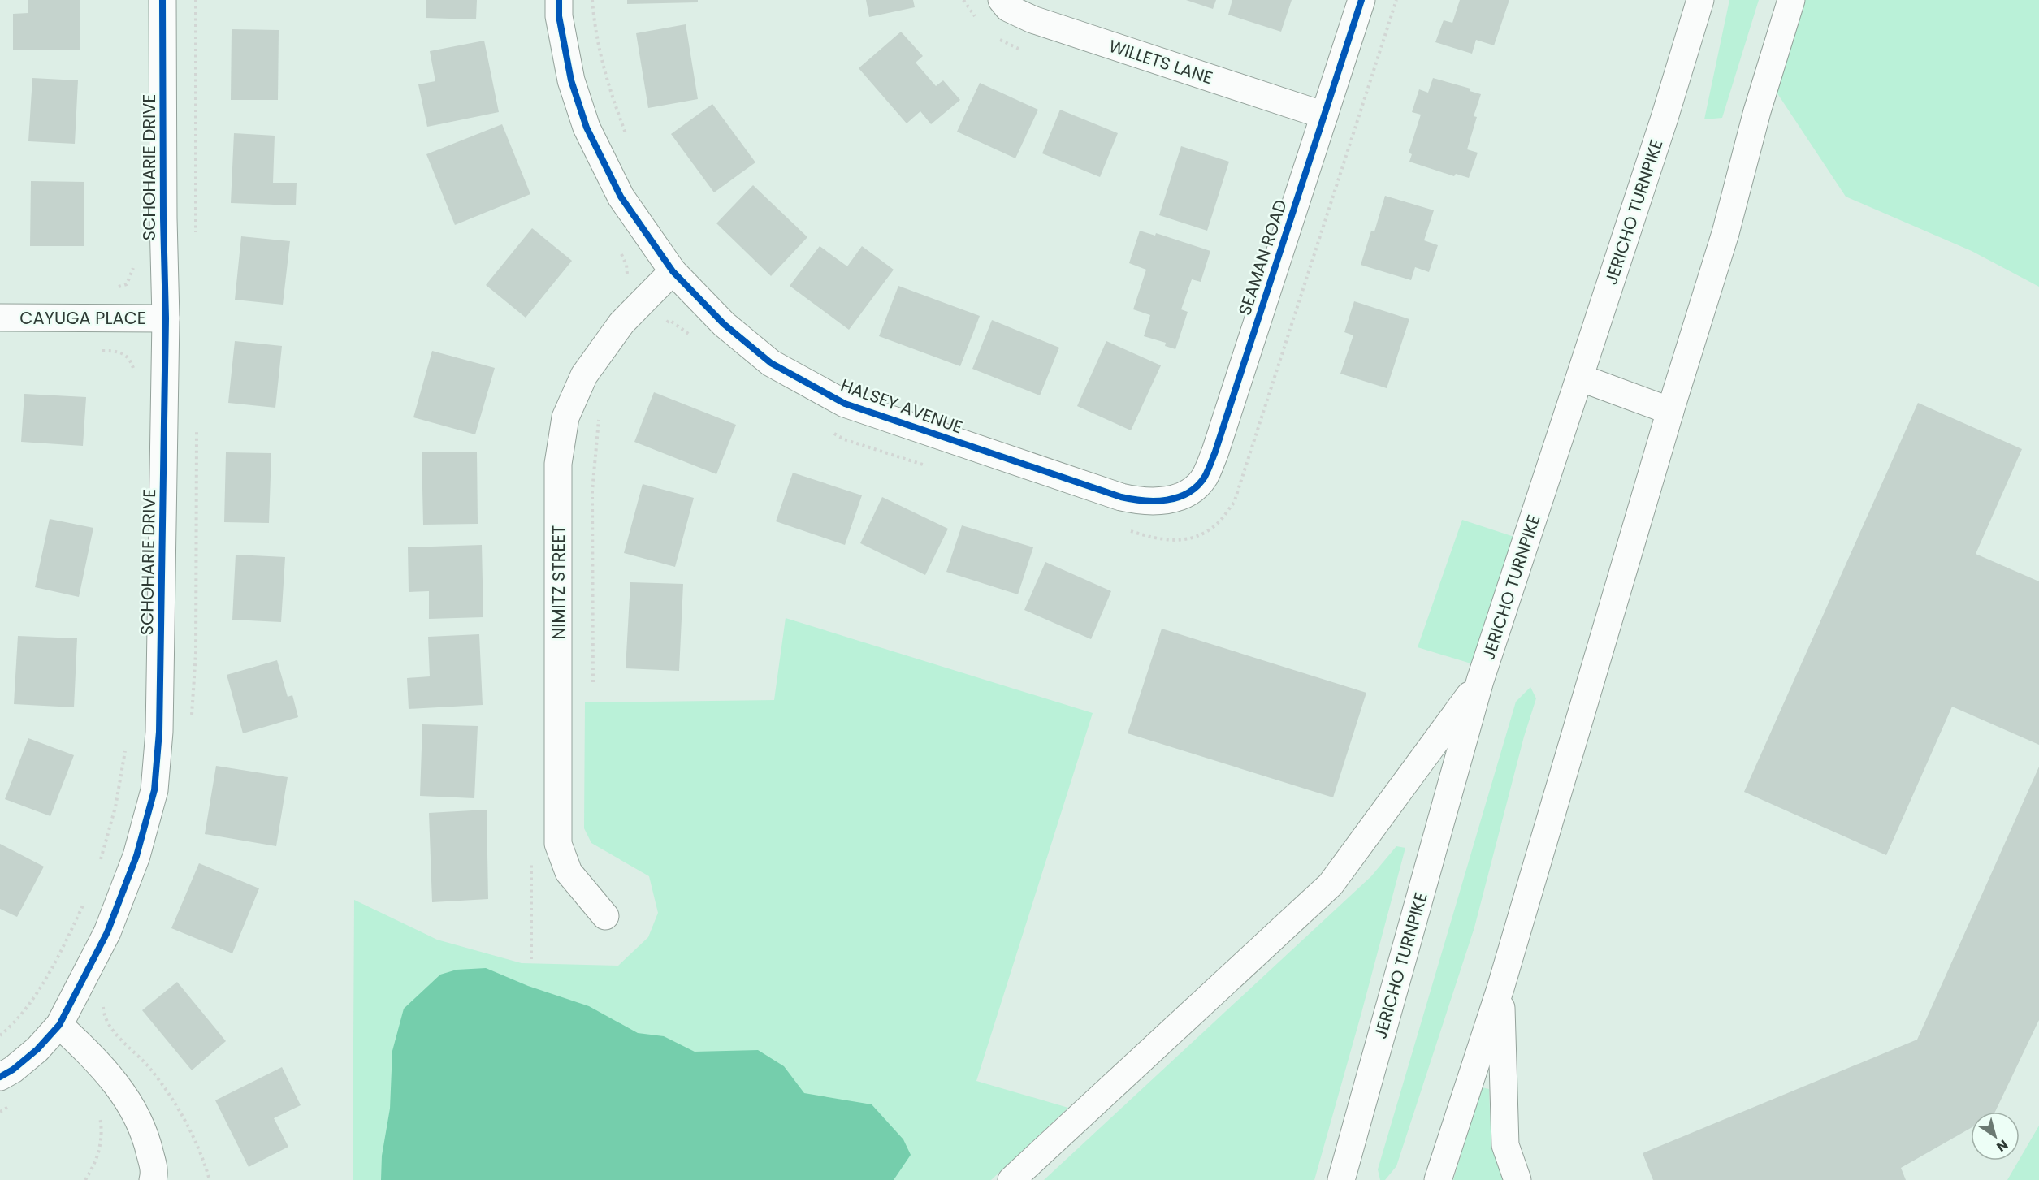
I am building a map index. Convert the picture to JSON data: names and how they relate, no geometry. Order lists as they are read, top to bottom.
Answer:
{
  "streets": {
    "street": [
      "WILLETS LANE",
      "SCHOHARIE DRIVE",
      "JERICHO TURNPIKE",
      "SEAMAN ROAD",
      "CAYUGA PLACE",
      "HALSEY AVENUE",
      "NIMITZ STREET"
    ]
  },
  "crossings": [
    ["WILLETS LANE", "SEAMAN ROAD"],
    ["SCHOHARIE DRIVE", "CAYUGA PLACE"],
    ["SEAMAN ROAD", "HALSEY AVENUE"],
    ["HALSEY AVENUE", "NIMITZ STREET"]
  ],
  "north": "bottom right"
}
